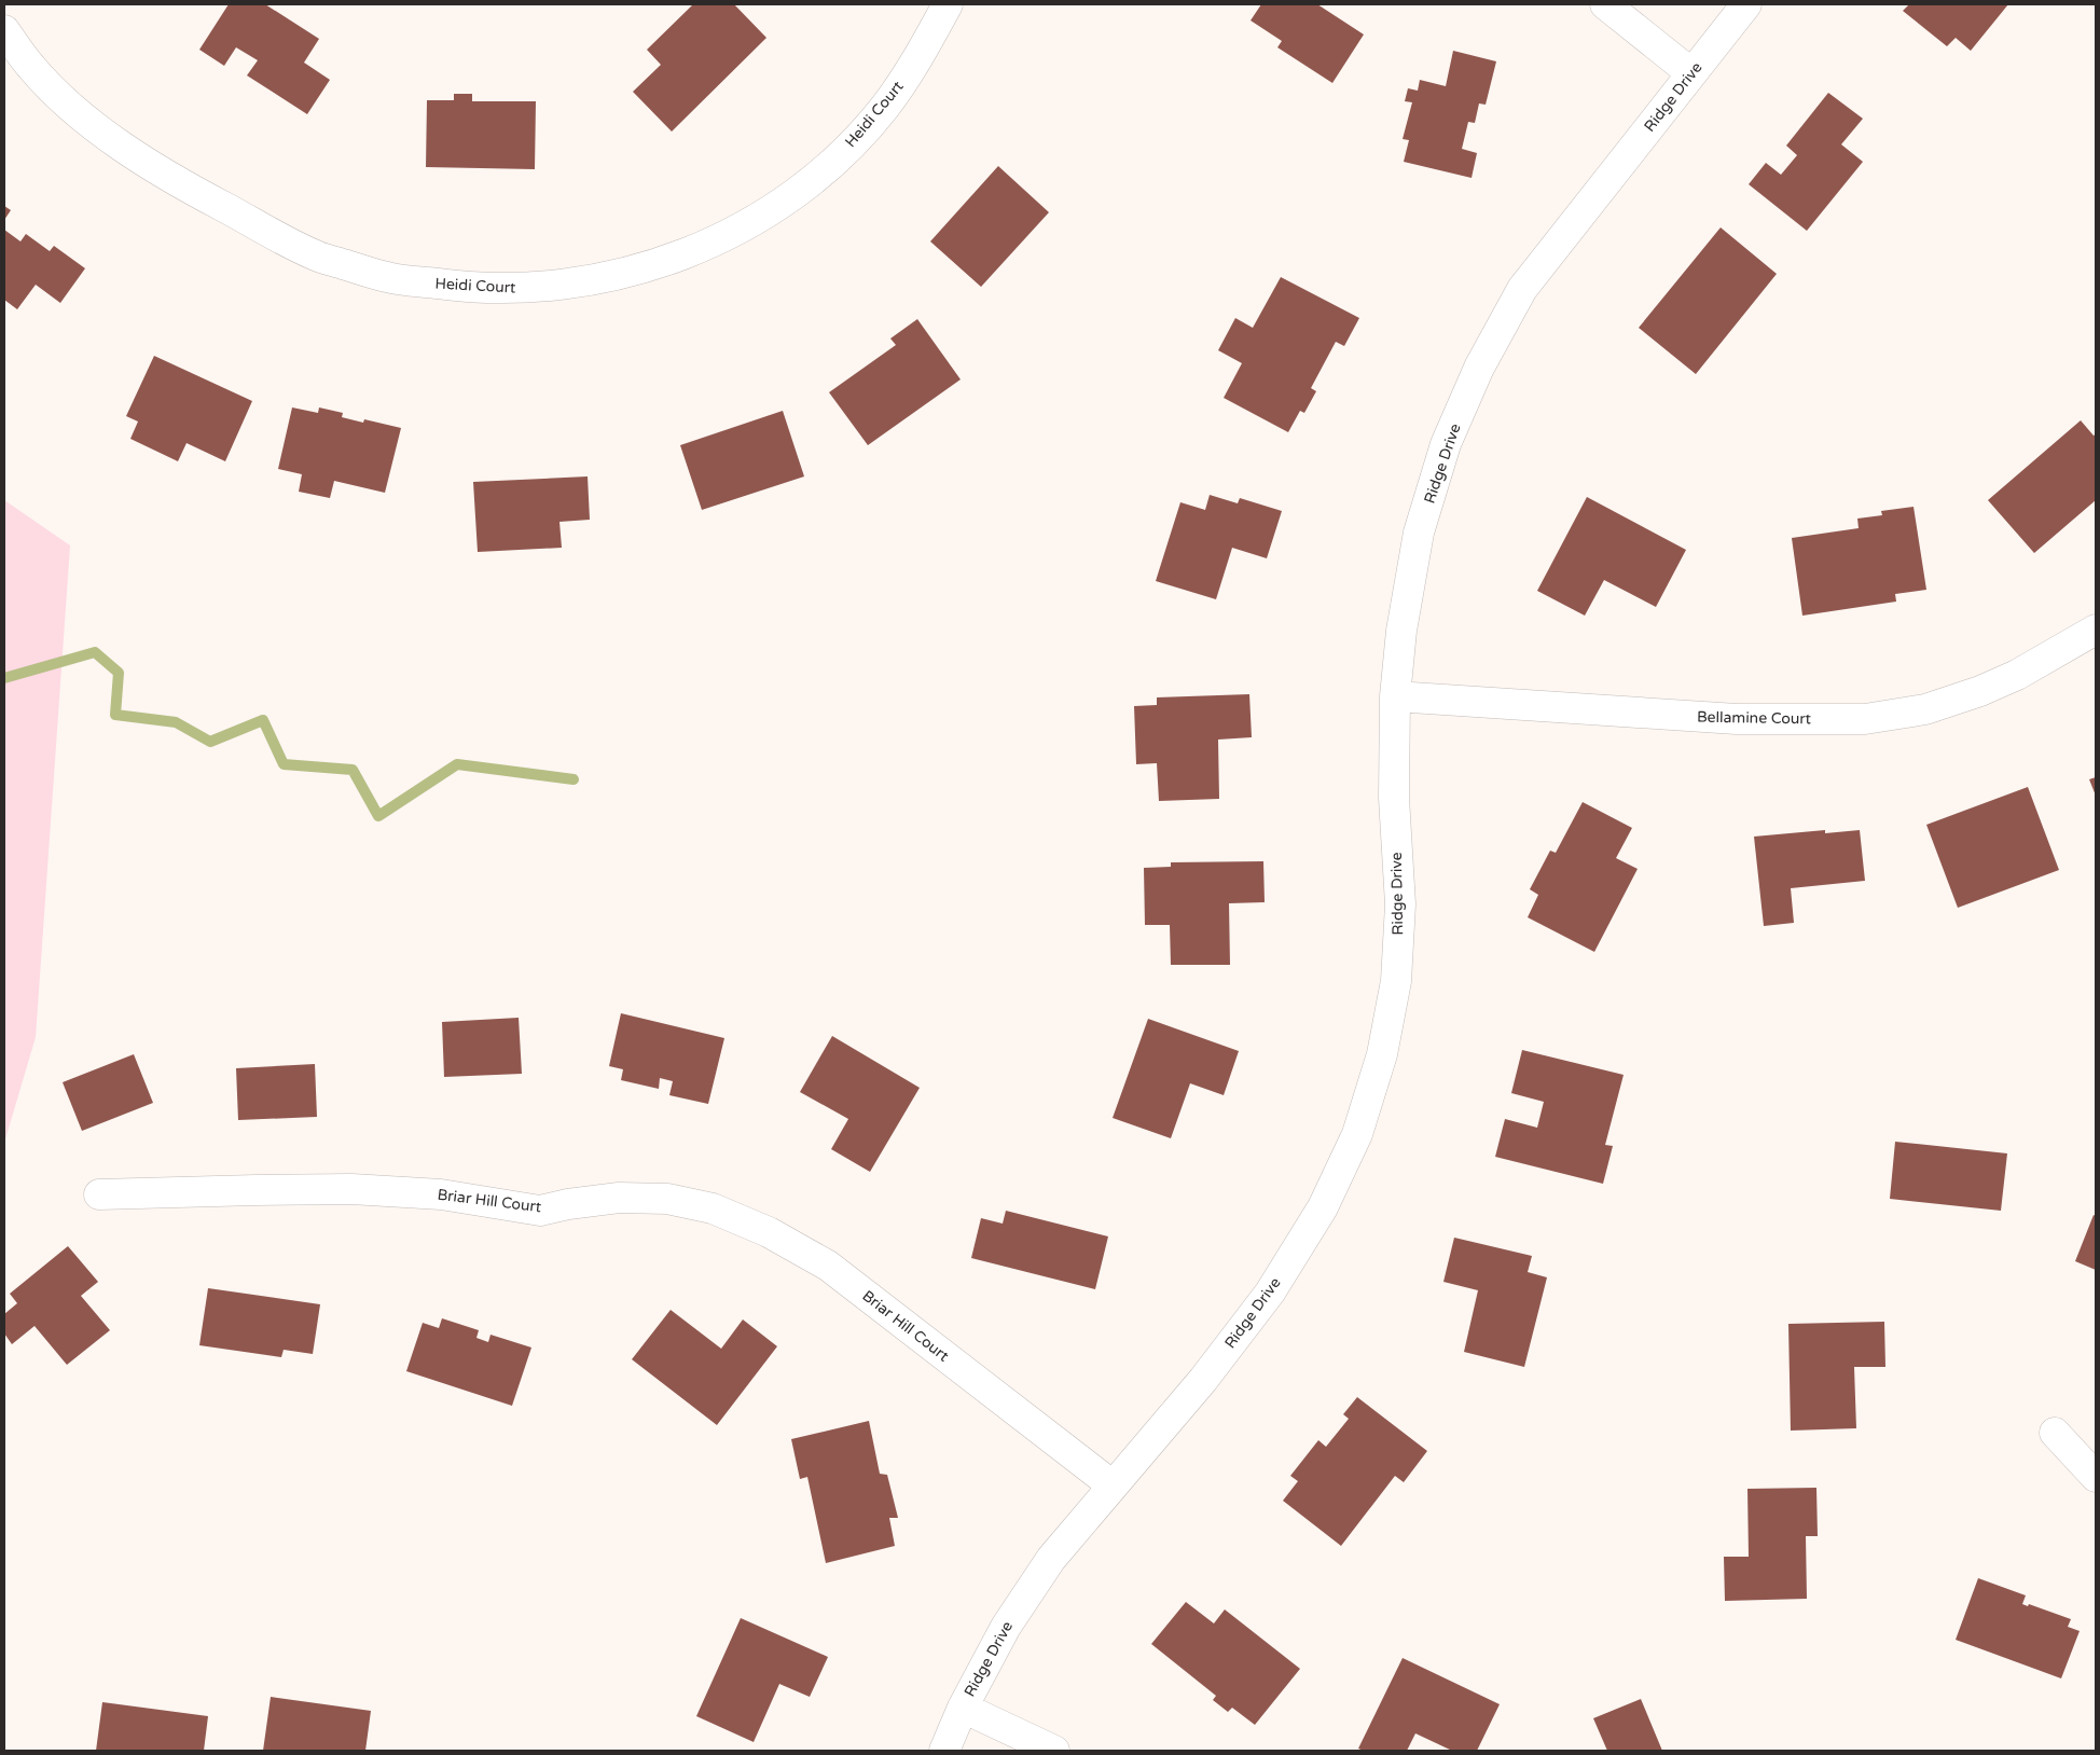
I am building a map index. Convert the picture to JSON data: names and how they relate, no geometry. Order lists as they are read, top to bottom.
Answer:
{
  "streets": {
    "street": [
      "Ridge Drive",
      "Heidi Court",
      "Bellamine Court",
      "Briar Hill Court"
    ]
  },
  "crossings": [
    ["Ridge Drive", "Bellamine Court"],
    ["Ridge Drive", "Briar Hill Court"]
  ]
}
